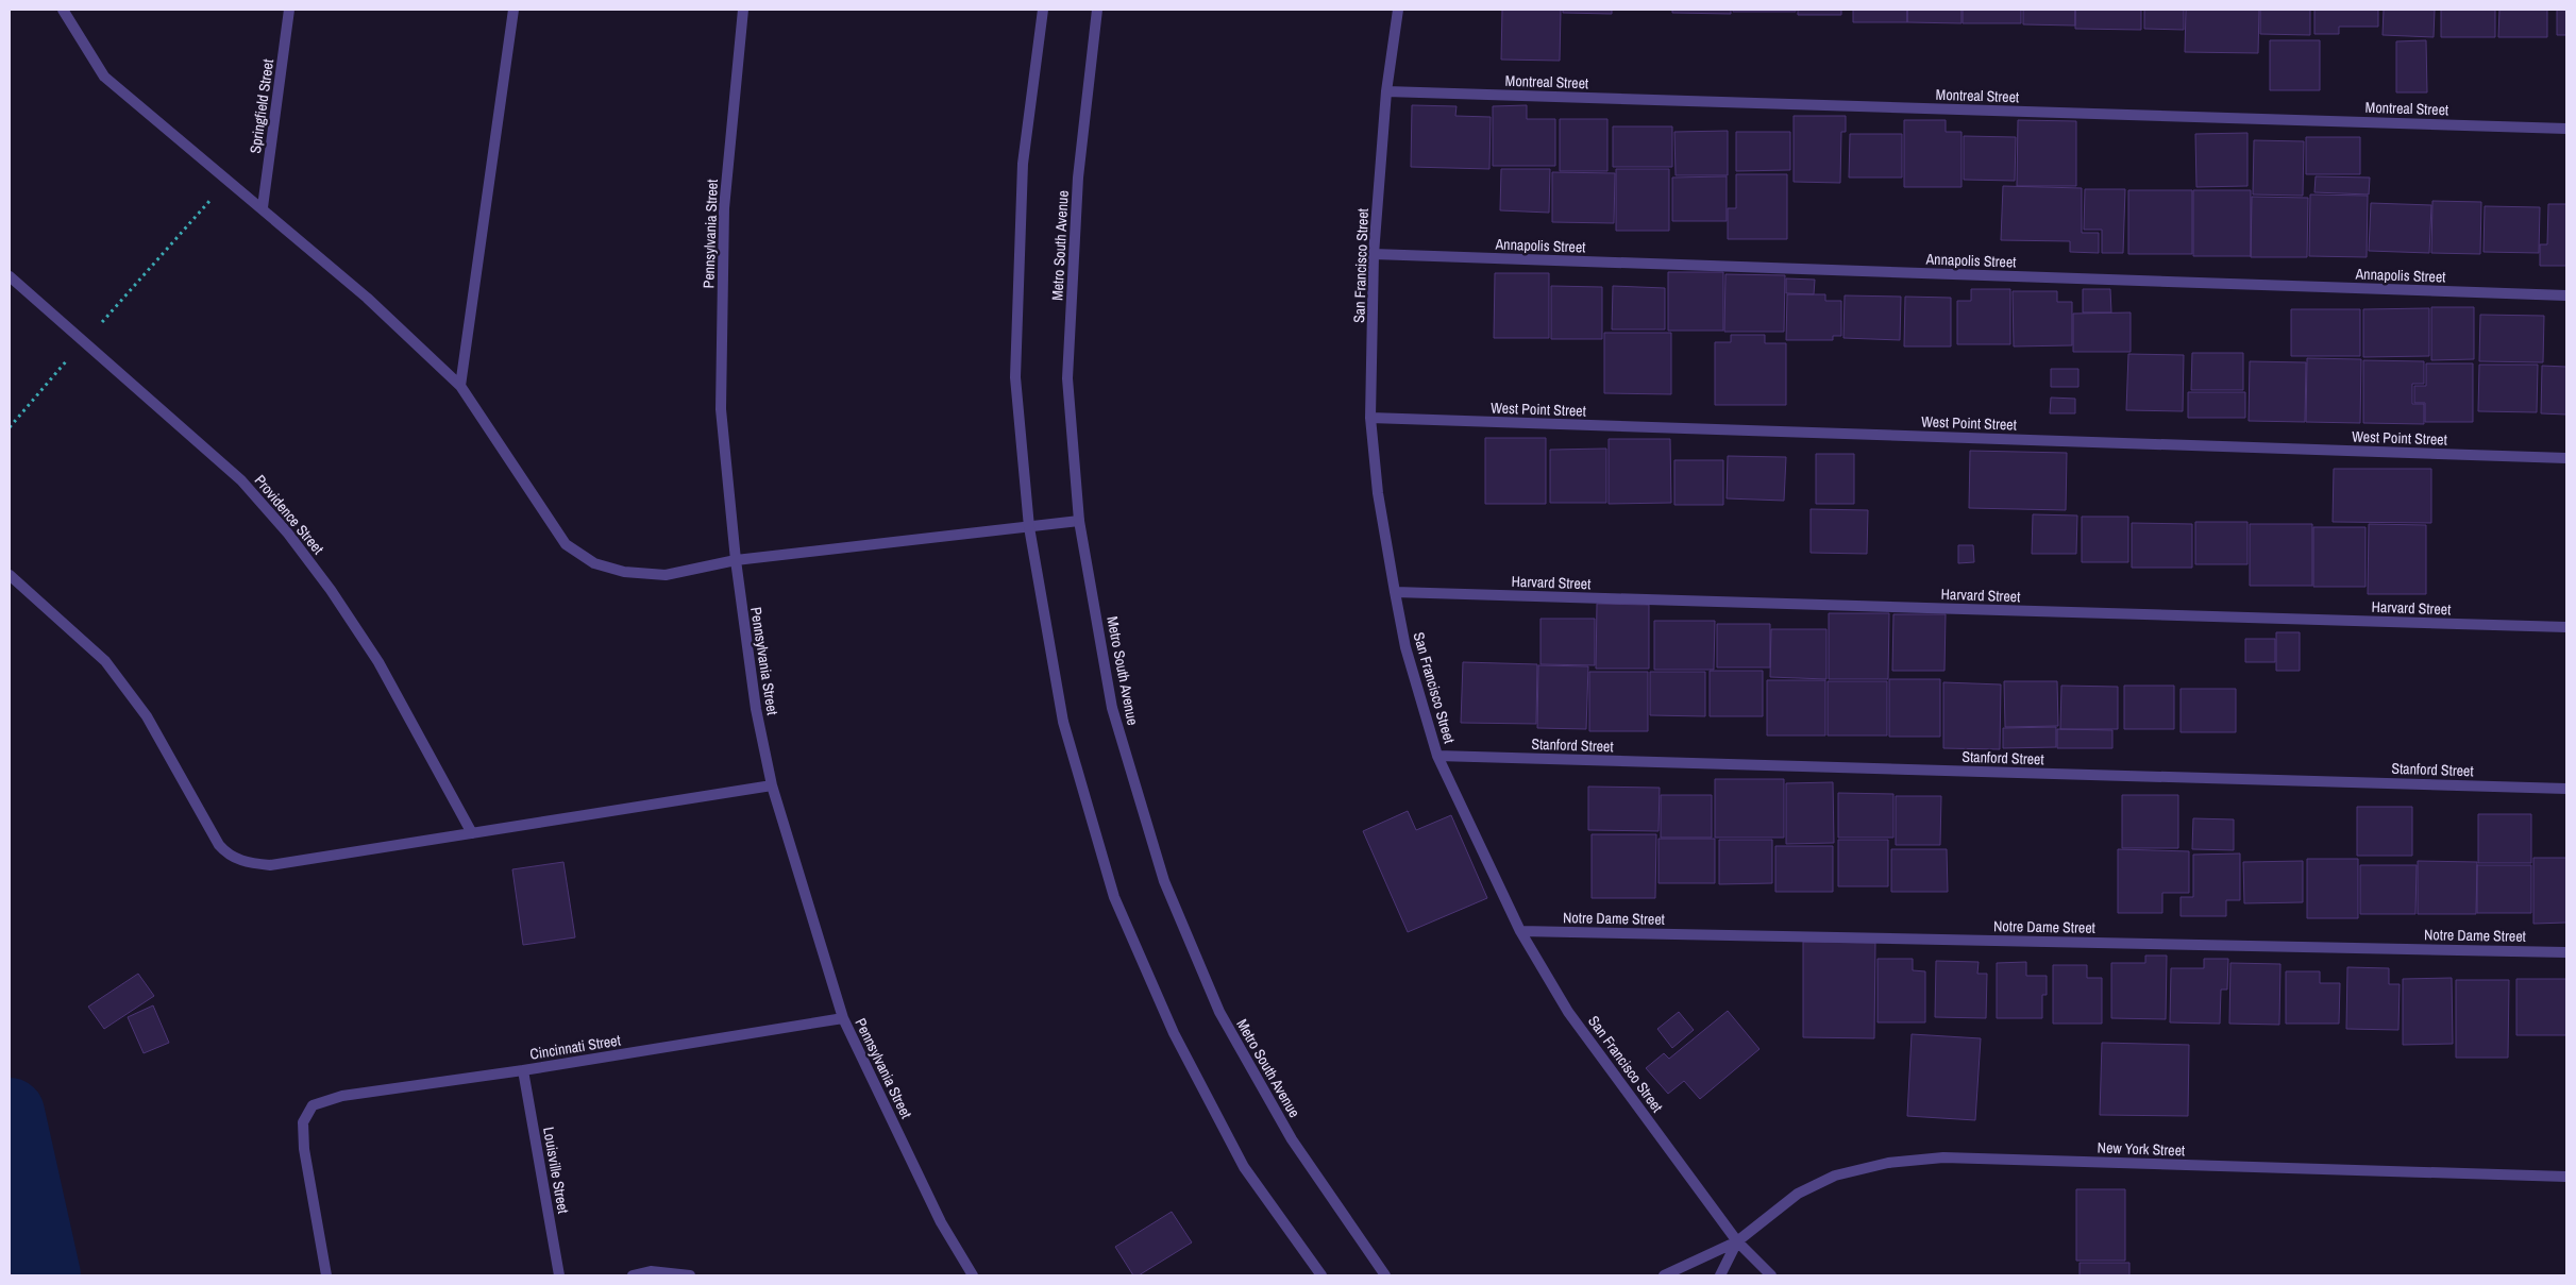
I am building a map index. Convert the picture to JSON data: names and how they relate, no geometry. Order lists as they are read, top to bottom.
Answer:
{
  "streets": {
    "street": [
      "Montreal Street",
      "Springfield Street",
      "Pennsylvania Street",
      "Metro South Avenue",
      "Annapolis Street",
      "San Francisco Street",
      "West Point Street",
      "Providence Street",
      "Harvard Street",
      "Stanford Street",
      "Notre Dame Street",
      "Cincinnati Street",
      "New York Street",
      "Louisville Street"
    ]
  },
  "crossings": [
    ["Montreal Street", "San Francisco Street"],
    ["Pennsylvania Street", "Cincinnati Street"],
    ["Annapolis Street", "San Francisco Street"],
    ["San Francisco Street", "West Point Street"],
    ["San Francisco Street", "Harvard Street"],
    ["San Francisco Street", "Stanford Street"],
    ["San Francisco Street", "Notre Dame Street"],
    ["San Francisco Street", "New York Street"],
    ["Cincinnati Street", "Louisville Street"]
  ]
}
